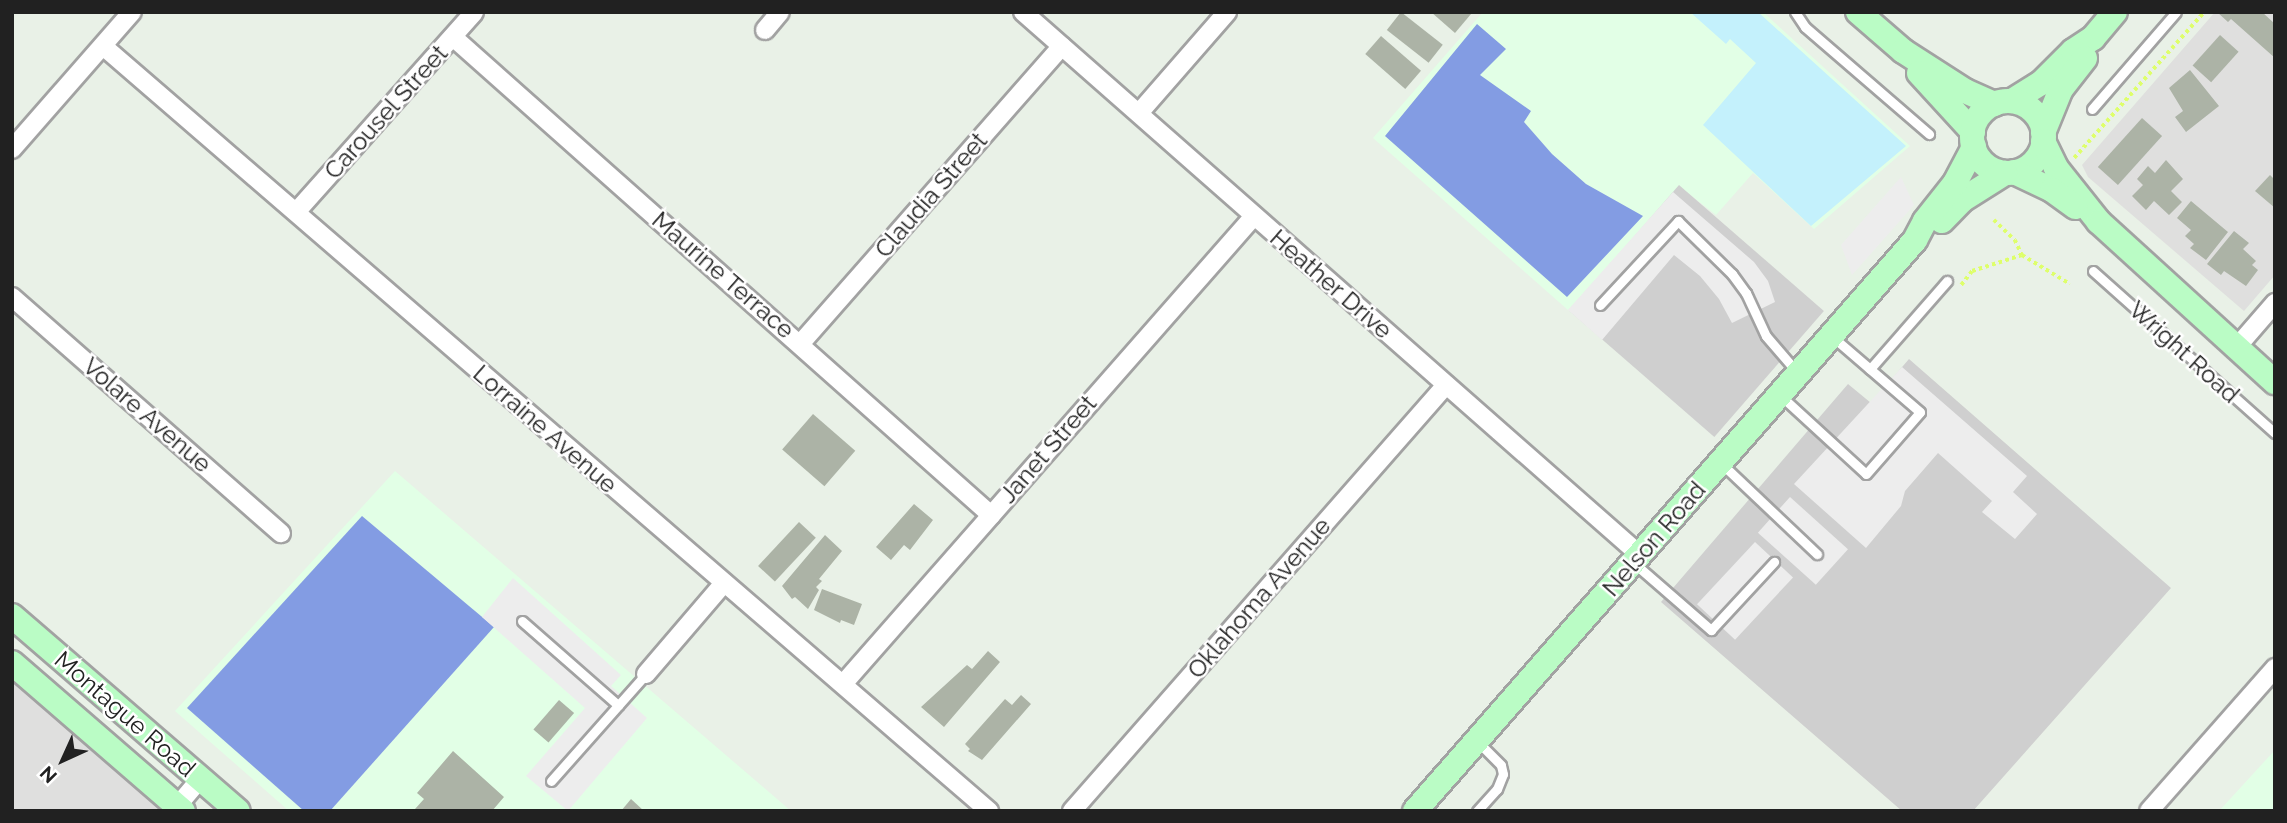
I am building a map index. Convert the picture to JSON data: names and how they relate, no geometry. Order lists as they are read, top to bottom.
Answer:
{
  "streets": {
    "main road": ["Wright Road", "Nelson Road", "Montague Road"],
    "street": [
      "Carousel Street",
      "Claudia Street",
      "Maurine Terrace",
      "Heather Drive",
      "Volare Avenue",
      "Lorraine Avenue",
      "Janet Street",
      "Oklahoma Avenue"
    ]
  },
  "crossings": [
    ["Carousel Street", "Maurine Terrace"],
    ["Carousel Street", "Lorraine Avenue"],
    ["Claudia Street", "Maurine Terrace"],
    ["Claudia Street", "Heather Drive"],
    ["Maurine Terrace", "Janet Street"],
    ["Heather Drive", "Janet Street"],
    ["Heather Drive", "Nelson Road"],
    ["Heather Drive", "Oklahoma Avenue"],
    ["Wright Road", "Nelson Road"],
    ["Lorraine Avenue", "Janet Street"]
  ],
  "north": "bottom left"
}
